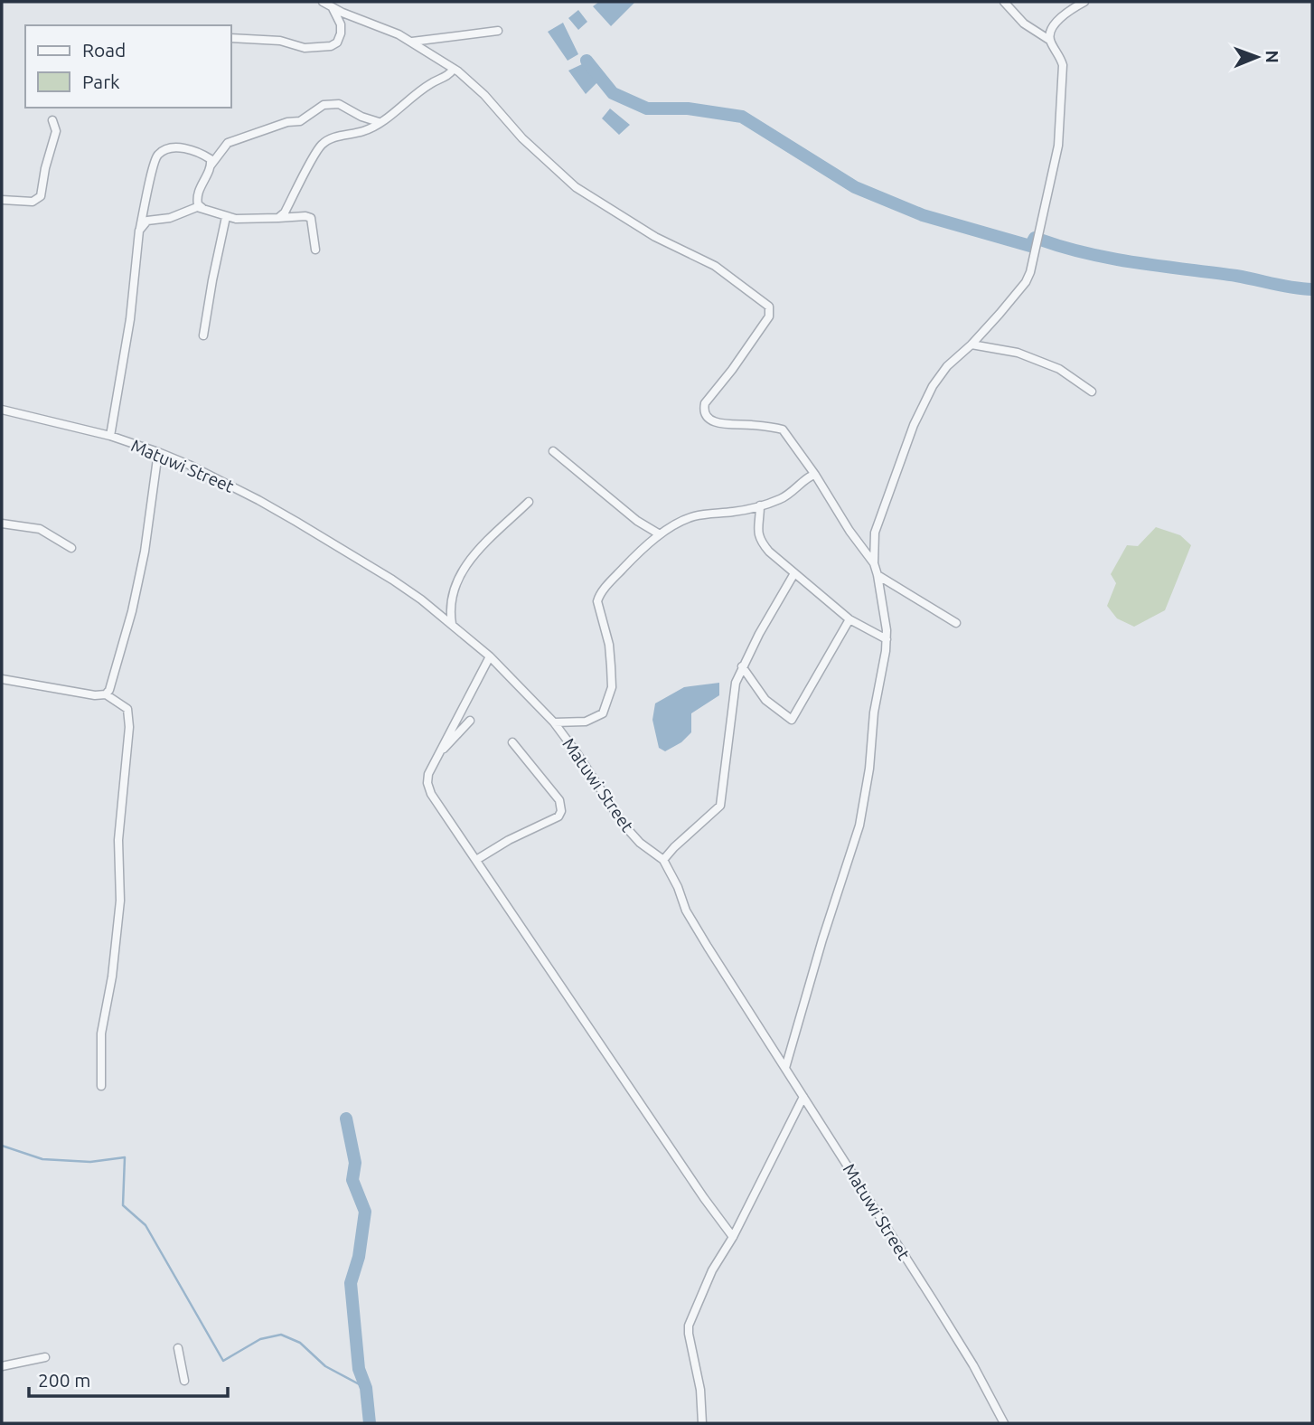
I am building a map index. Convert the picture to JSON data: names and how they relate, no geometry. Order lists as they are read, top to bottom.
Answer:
{
  "streets": {
    "street": ["Matuwi Street"]
  },
  "legend": ["Road", "Park"],
  "scale_bar": "200 m",
  "north": "right"
}
